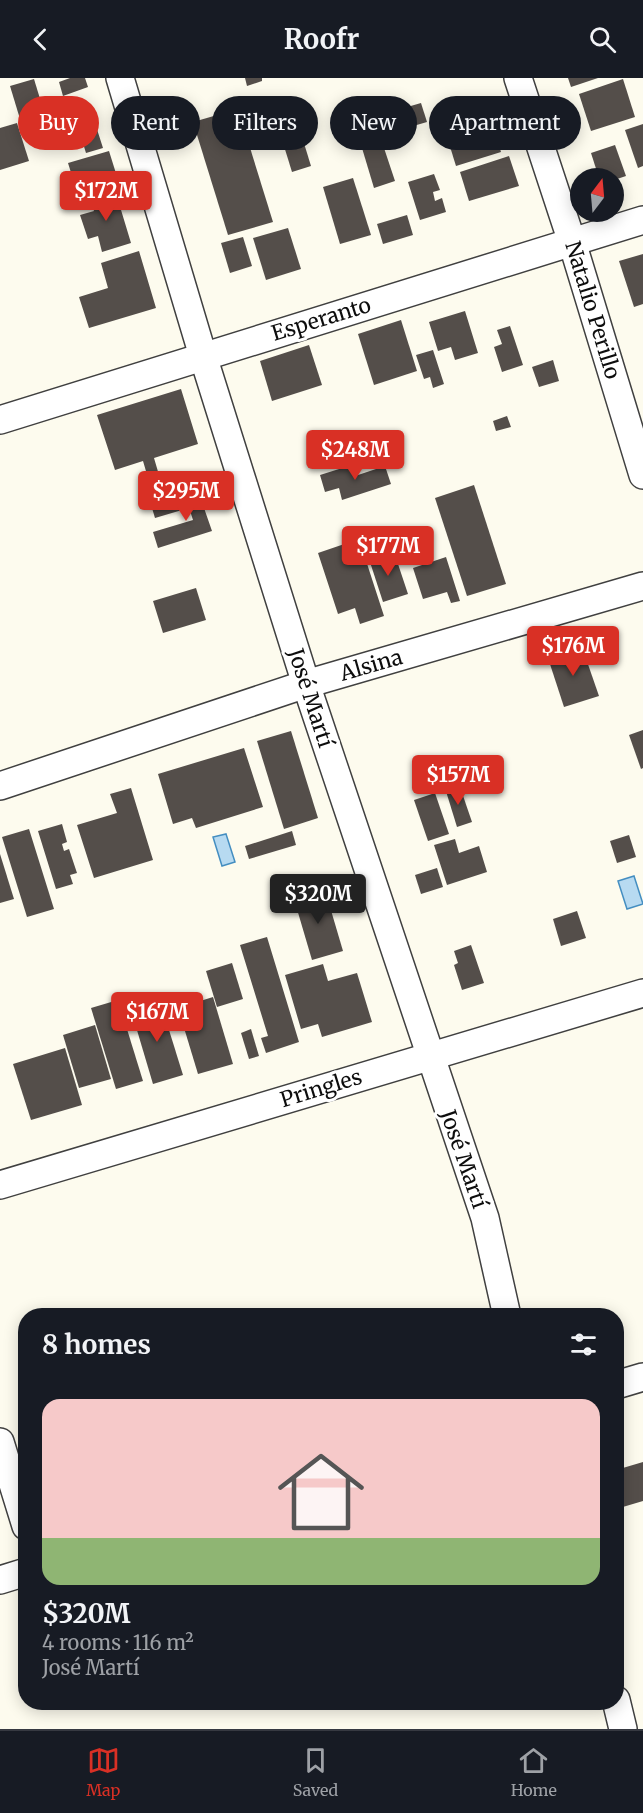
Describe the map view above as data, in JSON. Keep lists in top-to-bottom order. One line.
{"streets":{"street":["Natalio Perillo","Esperanto","Alsina","José Martí","Pringles"]},"crossings":[["Natalio Perillo","Esperanto"],["Esperanto","José Martí"],["Alsina","José Martí"],["José Martí","Pringles"]],"north":"top","page":{"header":"Roofr","chip":["Buy","Rent","Filters","New","Apartment"],"price":["$172M","$248M","$295M","$177M","$176M","$157M","$320M","$167M"],"heading":"8 homes","list":[{"name":"$320M","note":"4 rooms · 116 m² · José Martí"}],"tabs":["Map","Saved","Home"]}}
